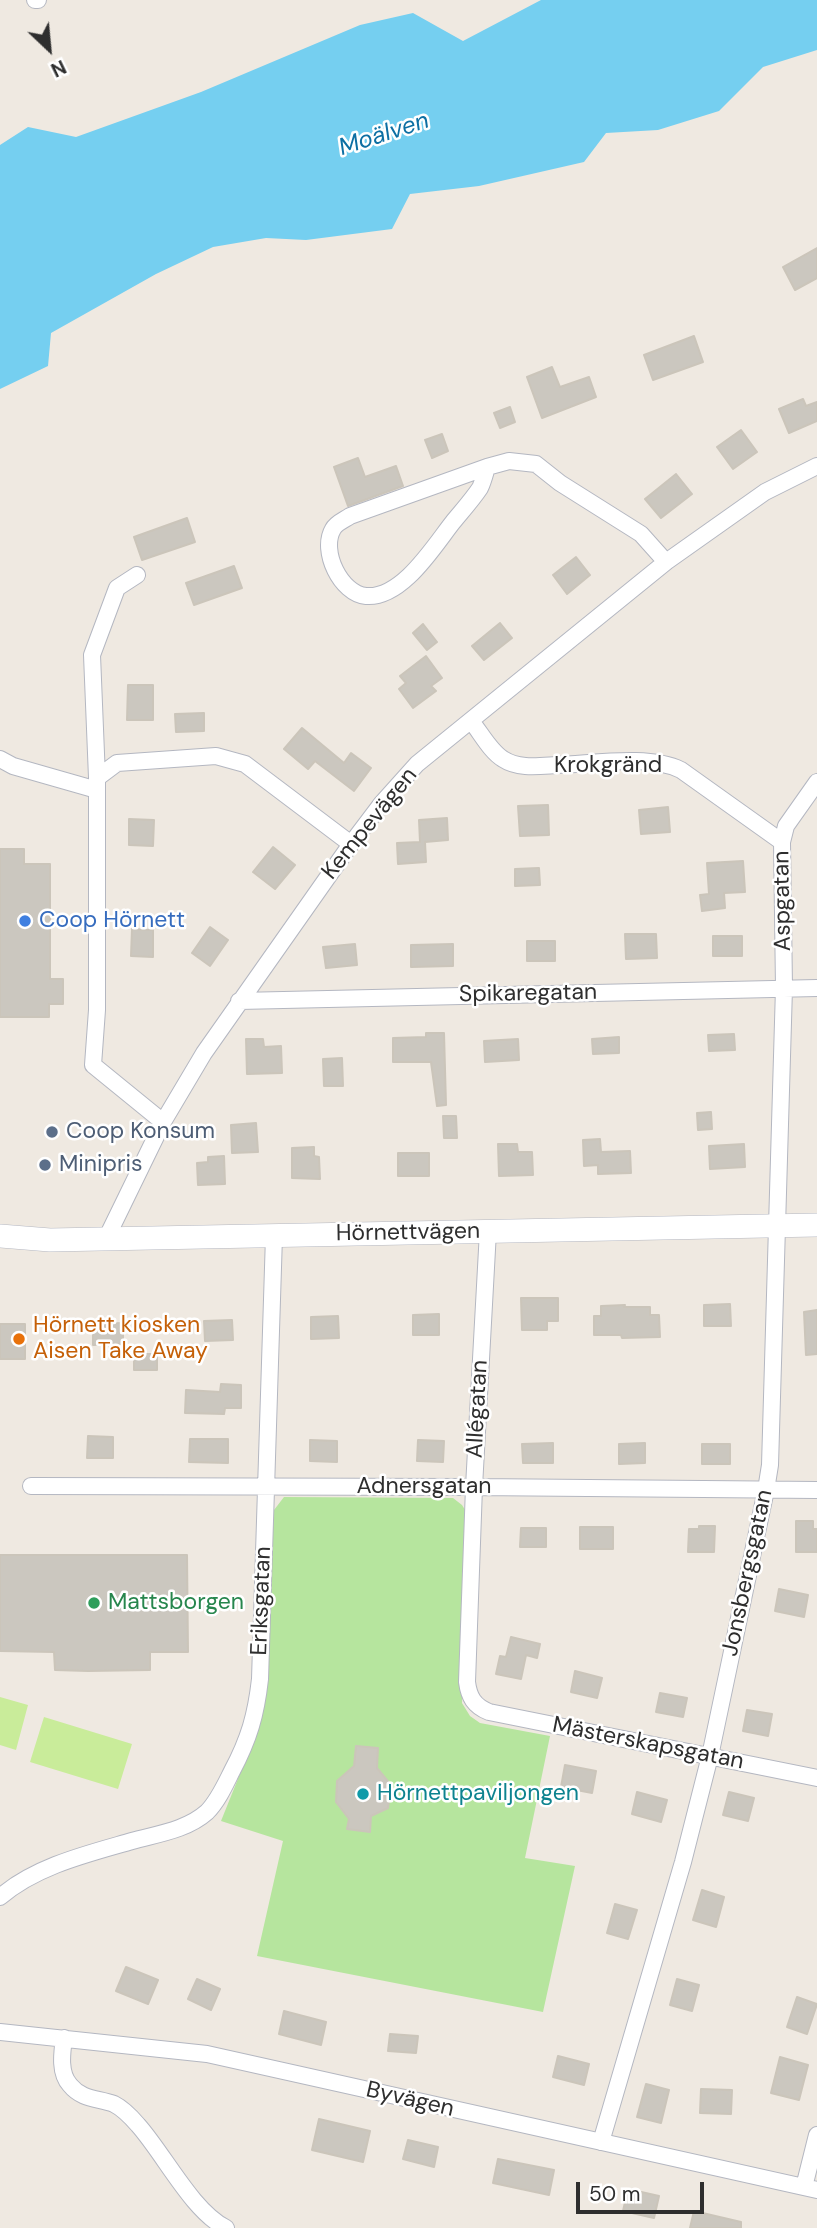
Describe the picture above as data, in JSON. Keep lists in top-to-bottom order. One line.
{"streets":{"street":["Krokgränd","Kempevägen","Aspgatan","Spikaregatan","Hörnettvägen","Allégatan","Adnersgatan","Jonsbergsgatan","Eriksgatan","Mästerskapsgatan","Byvägen"]},"crossings":[["Krokgränd","Kempevägen"],["Krokgränd","Aspgatan"],["Kempevägen","Spikaregatan"],["Kempevägen","Hörnettvägen"],["Aspgatan","Spikaregatan"],["Aspgatan","Jonsbergsgatan"],["Spikaregatan","Jonsbergsgatan"],["Hörnettvägen","Allégatan"],["Hörnettvägen","Jonsbergsgatan"],["Hörnettvägen","Eriksgatan"],["Allégatan","Adnersgatan"],["Allégatan","Mästerskapsgatan"],["Adnersgatan","Jonsbergsgatan"],["Adnersgatan","Eriksgatan"],["Jonsbergsgatan","Mästerskapsgatan"],["Jonsbergsgatan","Byvägen"]],"water":["Moälven"],"places":["Coop Hörnett","Coop Konsum","Minipris","Hörnett kiosken Aisen Take Away","Mattsborgen","Hörnettpaviljongen"],"scale_bar":"50 m","north":"bottom right"}
